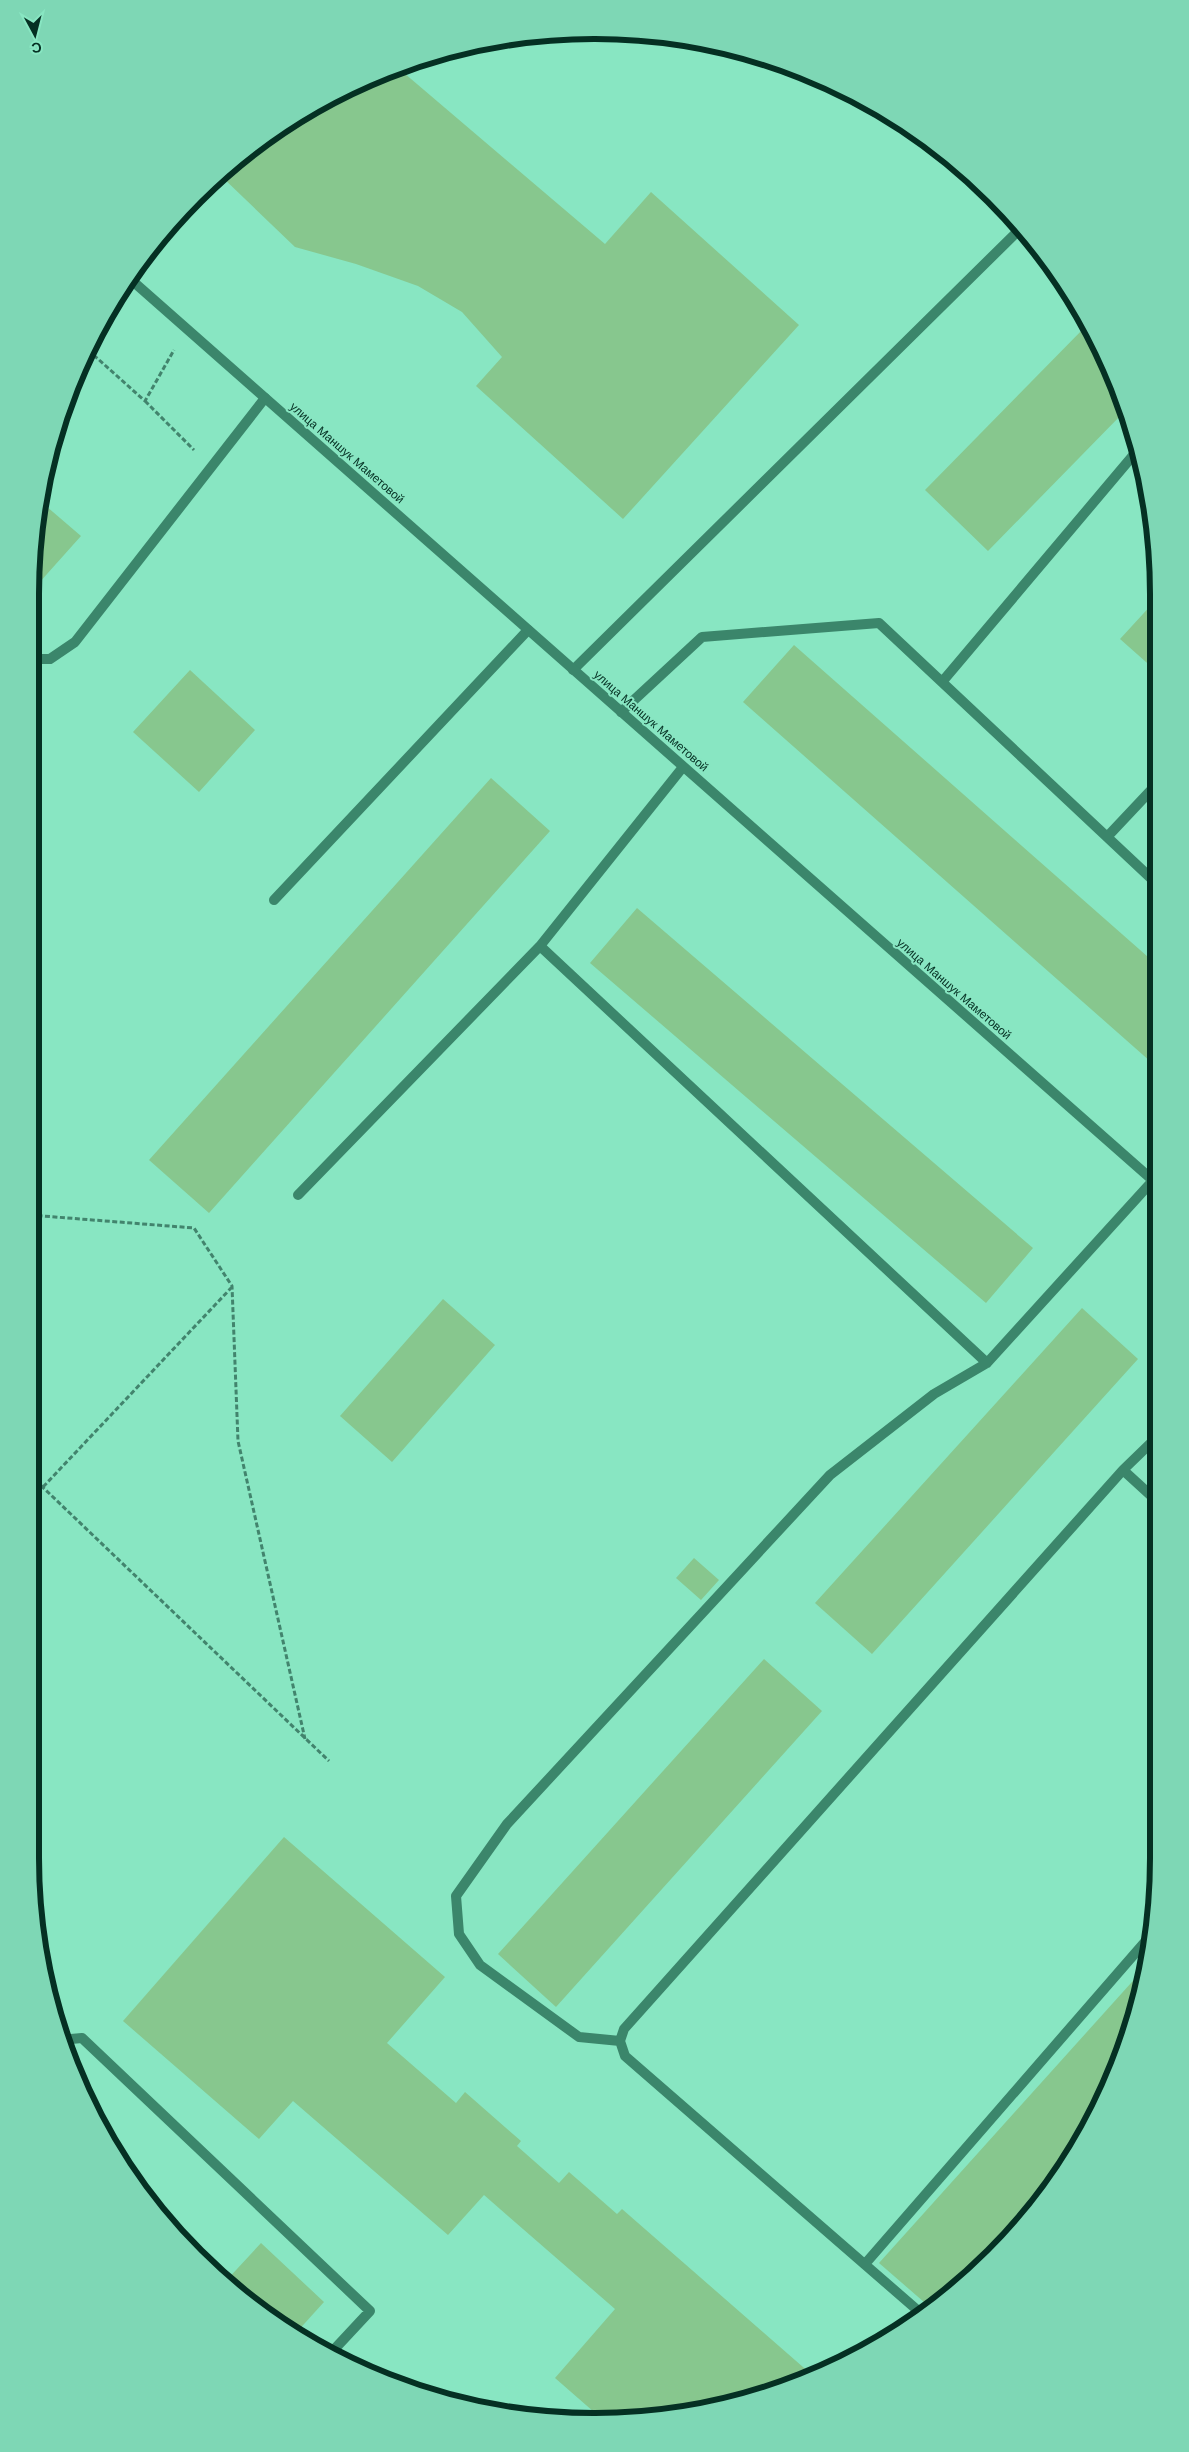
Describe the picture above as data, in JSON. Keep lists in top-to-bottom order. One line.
{"streets":{"street":["улица Маншук Маметовой"]},"north":"bottom"}
